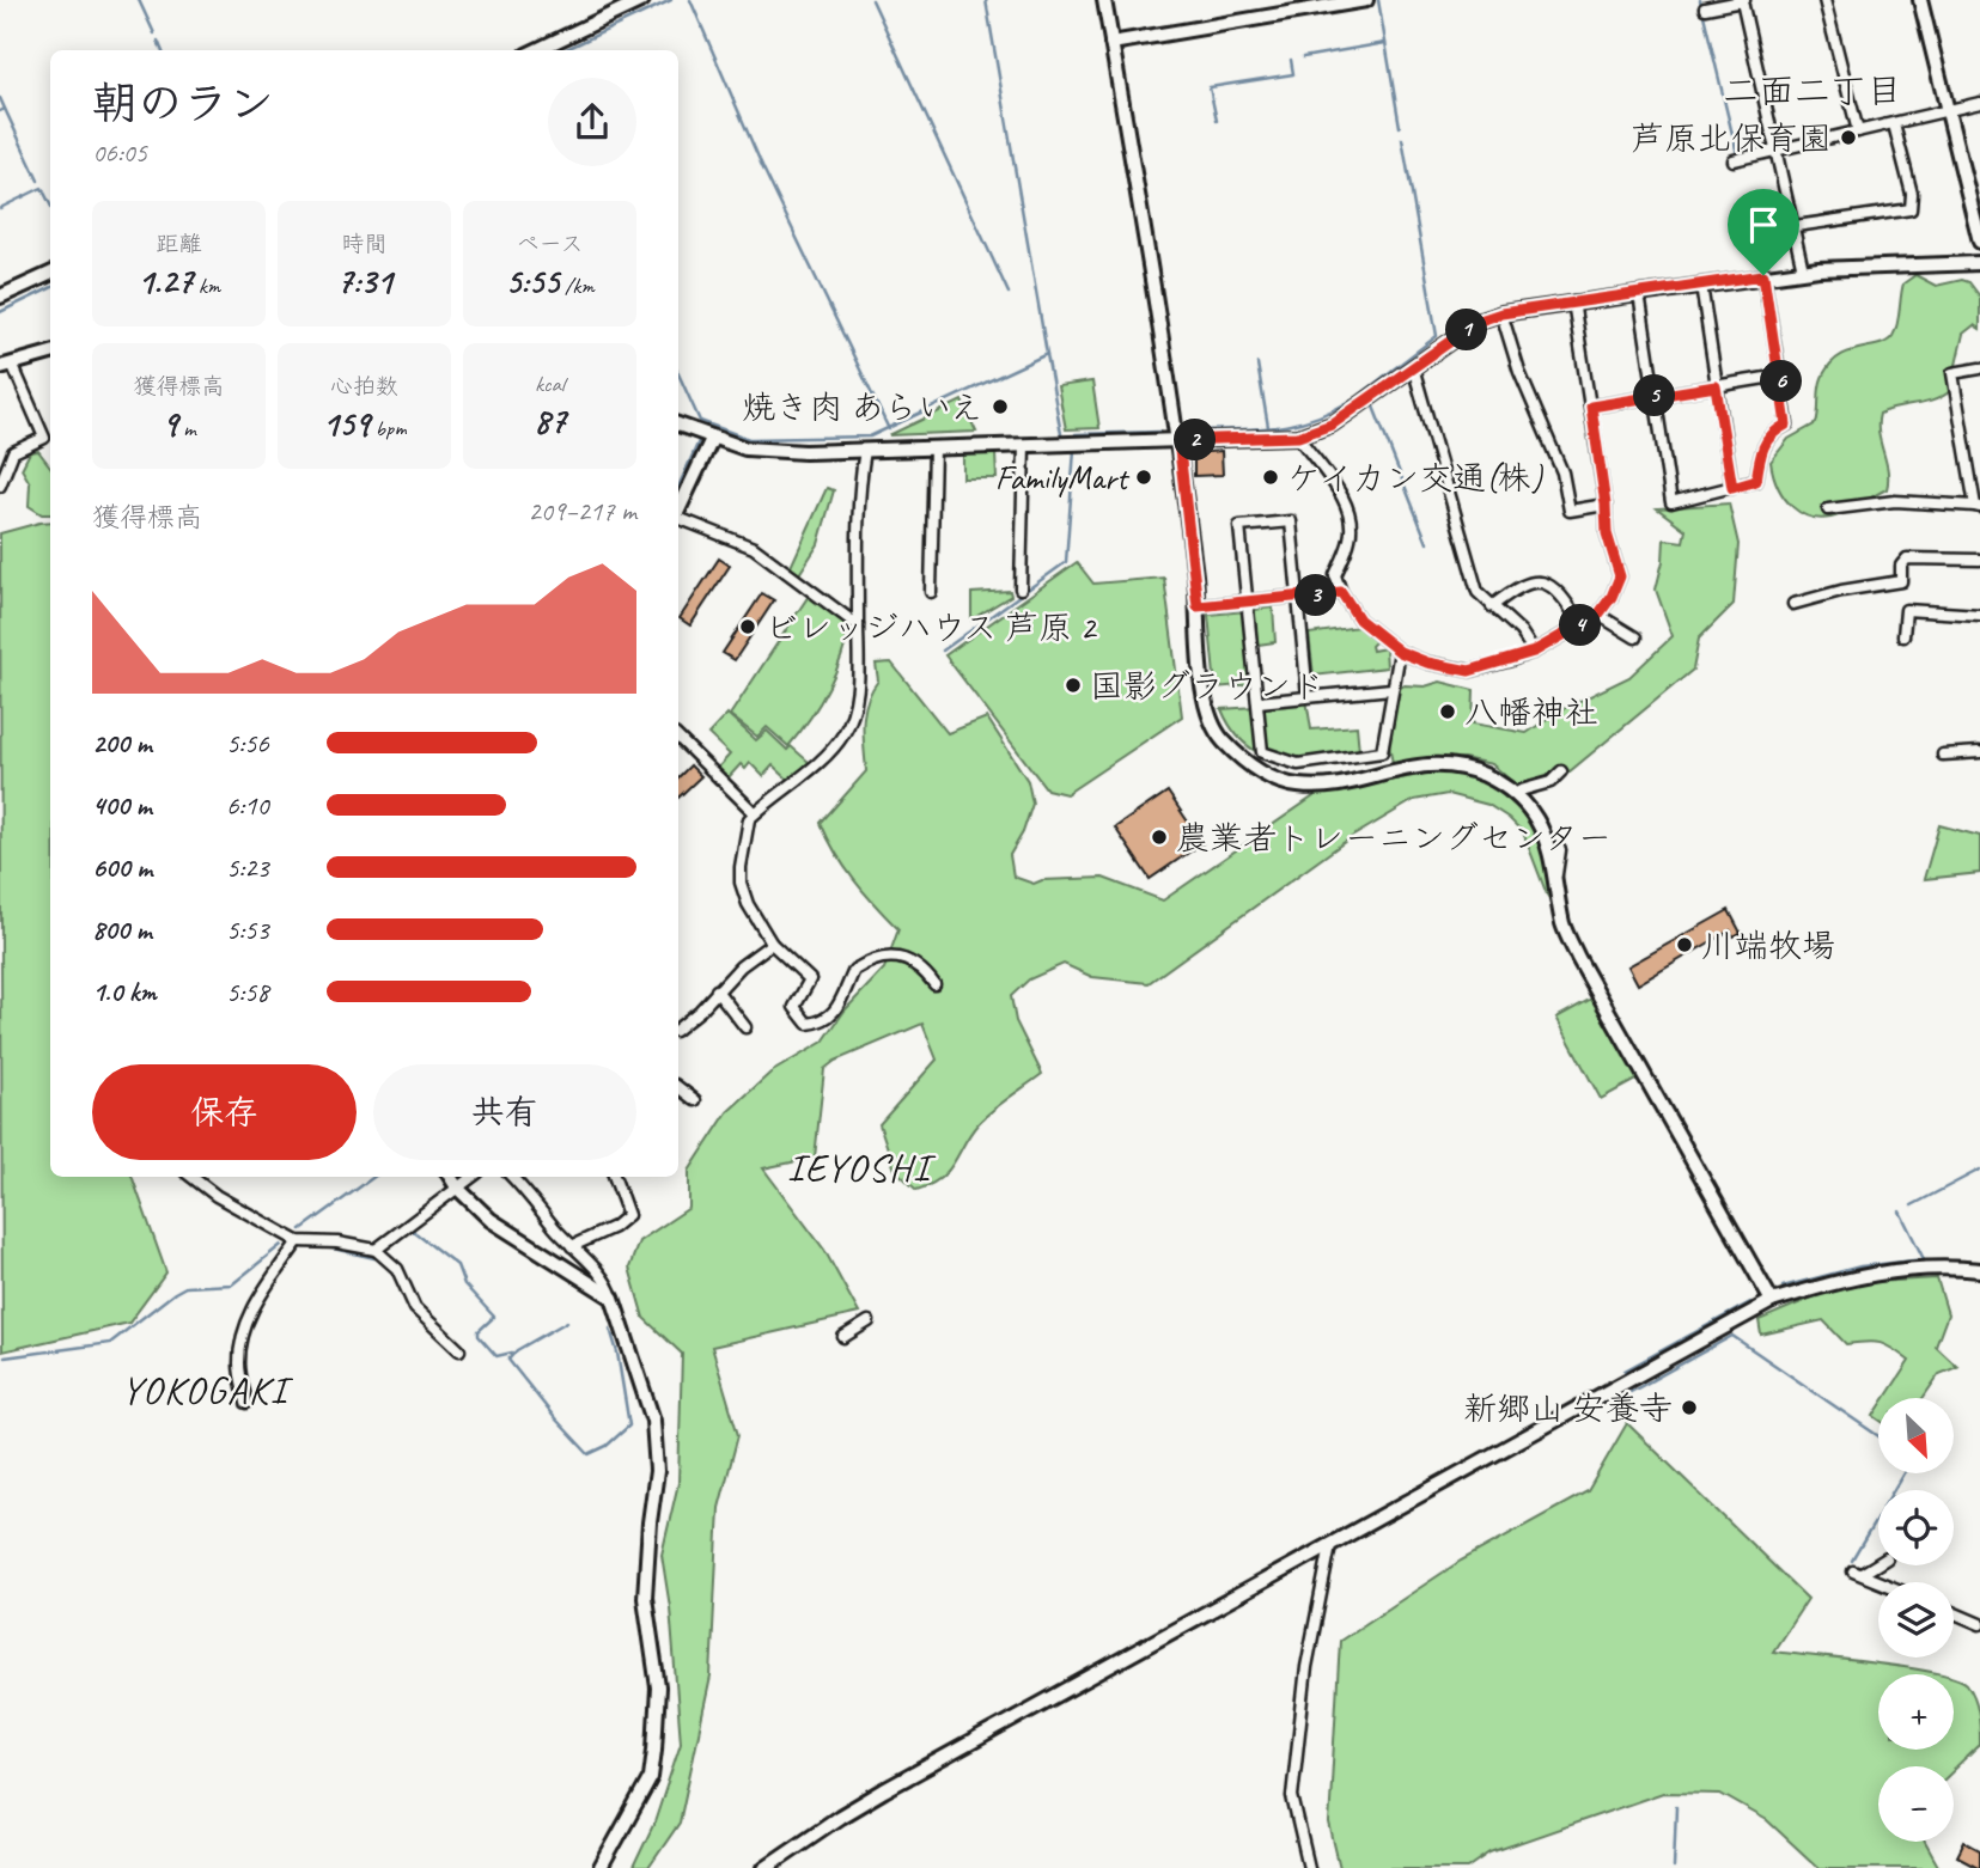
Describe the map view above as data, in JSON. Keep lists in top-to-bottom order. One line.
{"districts":["二面二丁目","IEYOSHI","YOKOGAKI"],"places":["芦原北保育園","焼き肉 あらいえ","FamilyMart","ケイカン交通(株)","ビレッジハウス 芦原 2","国影グラウンド","八幡神社","農業者トレーニングセンター","川端牧場","新郷山 安養寺"],"north":"bottom right","page":{"heading":["朝のラン","06:05"],"stats":[["距離","1.27 km"],["時間","7:31"],["ペース","5:55 /km"],["獲得標高","9 m"],["心拍数","159 bpm"],["kcal","87"]],"pins":["1","6","5","2","3","4"],"chart":["獲得標高","209–217 m"],"list":[{"name":"200 m","note":"5:56"},{"name":"400 m","note":"6:10"},{"name":"600 m","note":"5:23"},{"name":"800 m","note":"5:53"},{"name":"1.0 km","note":"5:58"}],"buttons":["保存","共有"],"map_buttons":["+","−"]}}
